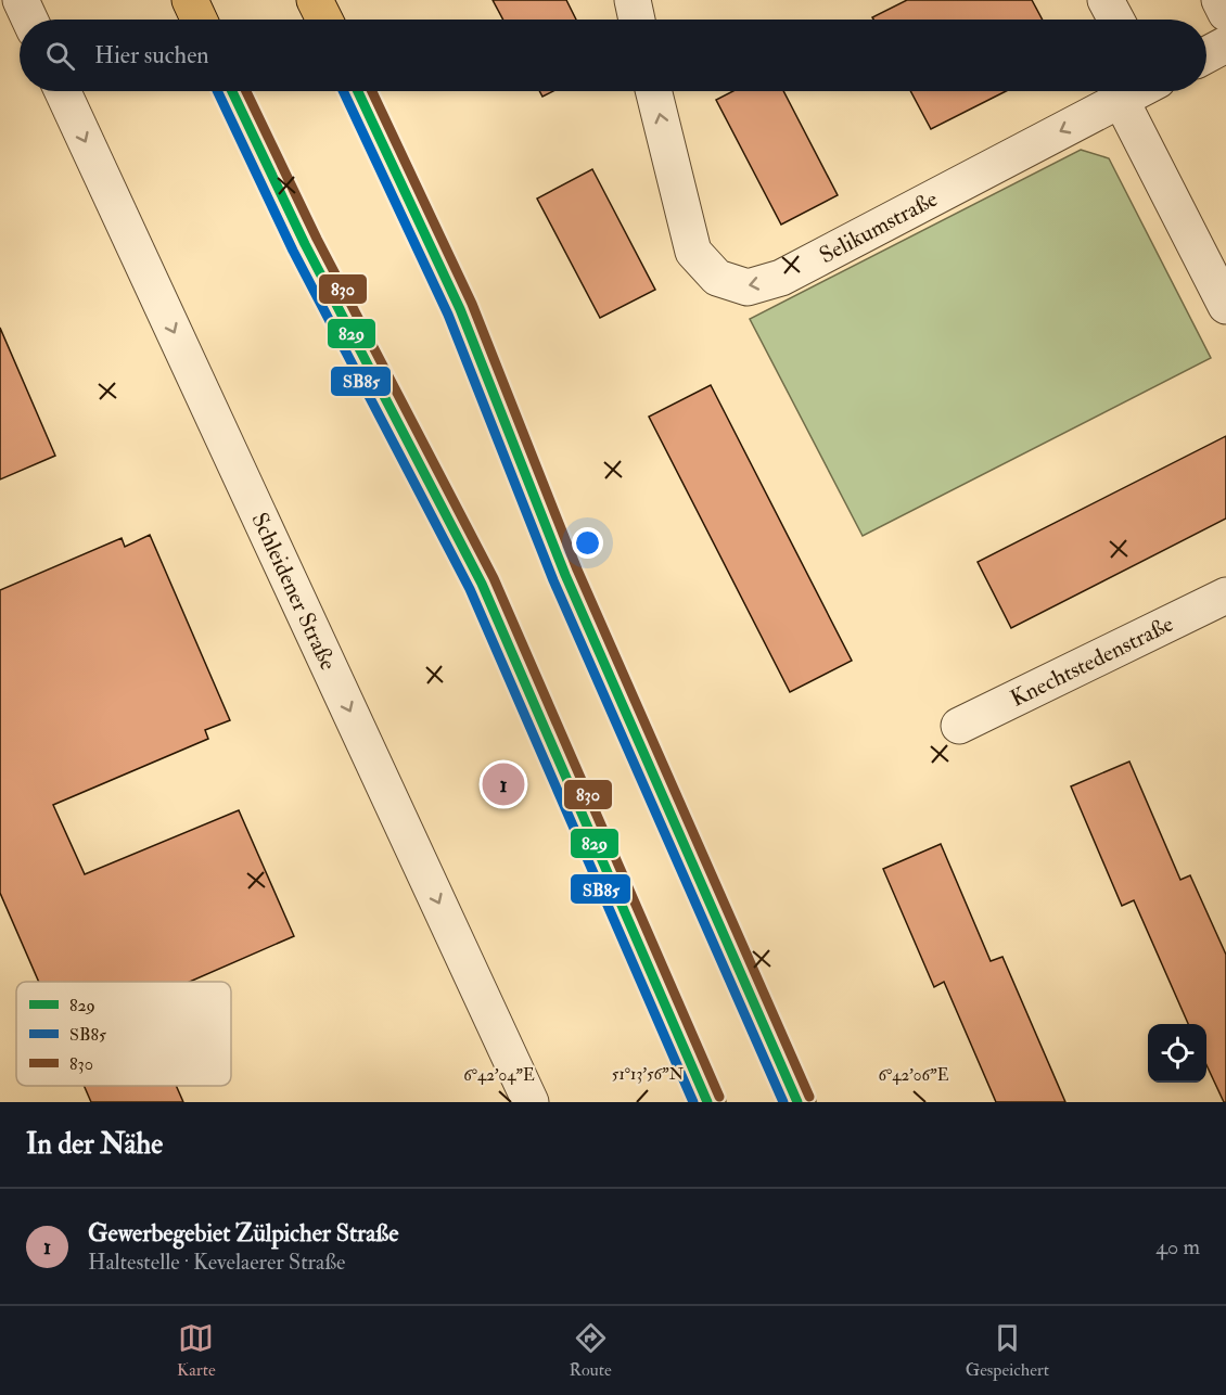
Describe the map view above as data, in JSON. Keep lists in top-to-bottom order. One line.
{"streets":{"street":["Selikumstraße","Schleidener Straße","Knechtstedenstraße"]},"one_way":["Schleidener Straße"],"lines":["transit line 829","transit line SB85","transit line 830"],"legend":["829","SB85","830"],"page":{"search":"Hier suchen","pins":"1","heading":"In der Nähe","list":[{"mark":"1","name":"Gewerbegebiet Zülpicher Straße","note":"Haltestelle · Kevelaerer Straße","value":"40 m"}],"nav":["Karte","Route","Gespeichert"]},"coordinates":["51°13'56\"N","6°42'04\"E","6°42'06\"E"]}
